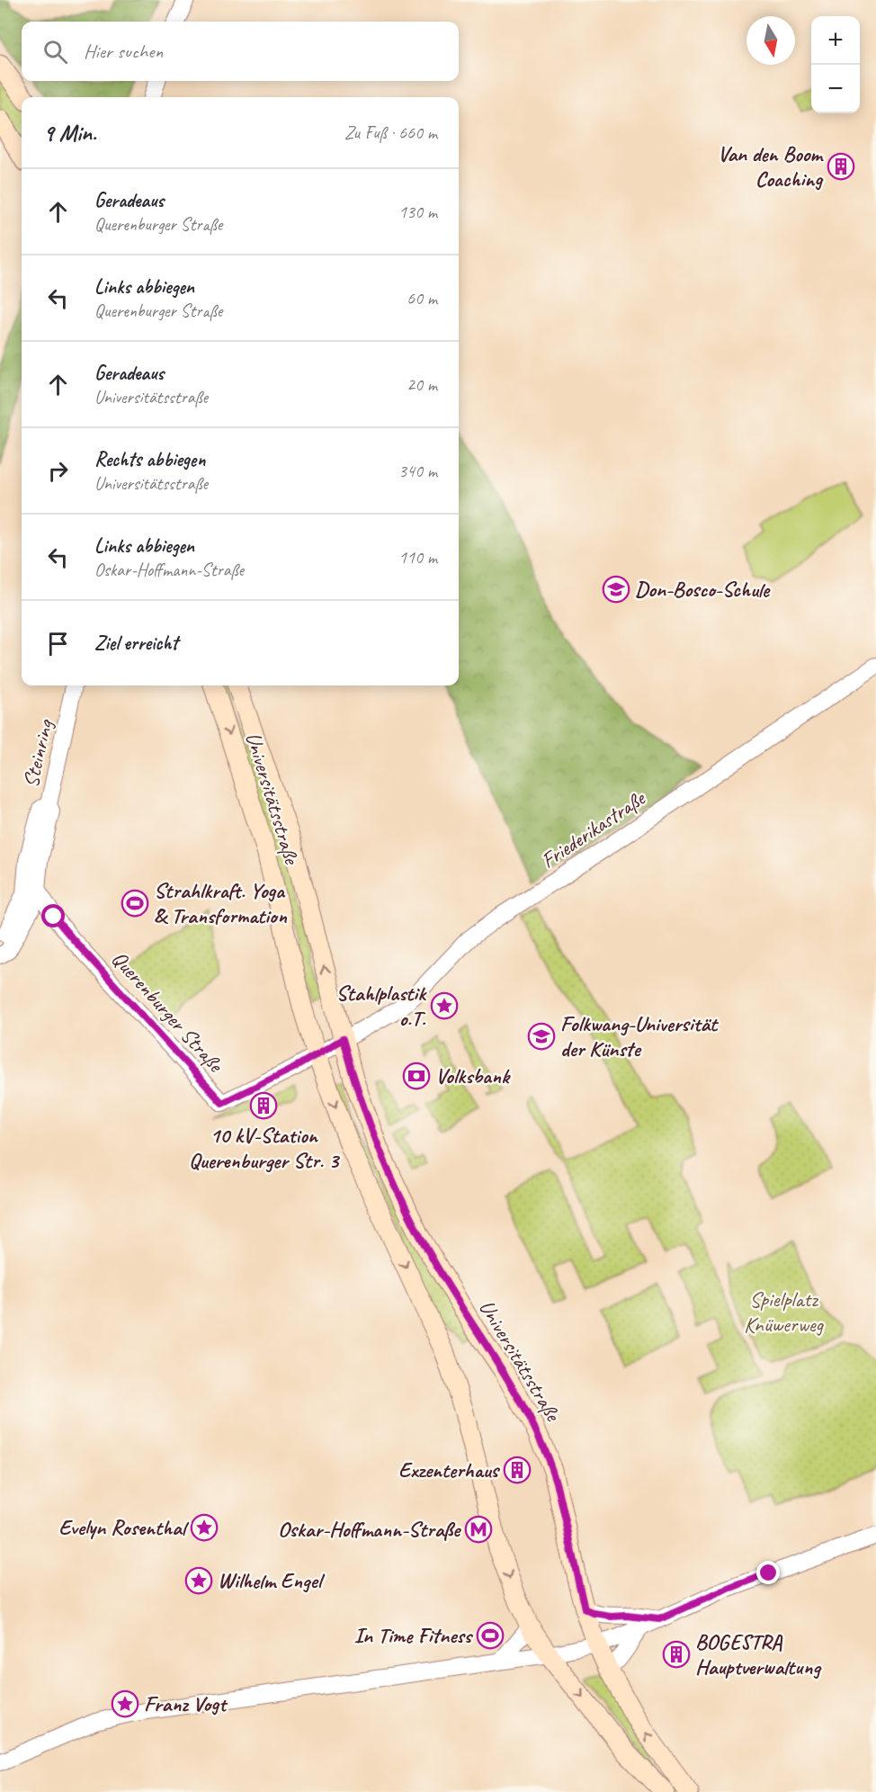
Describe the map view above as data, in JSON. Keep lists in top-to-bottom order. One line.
{"streets":{"main road":["Universitätsstraße"],"street":["Steinring","Friederikastraße","Querenburger Straße"]},"crossings":[["Steinring","Querenburger Straße"],["Universitätsstraße","Friederikastraße"],["Universitätsstraße","Querenburger Straße"]],"parks":["Spielplatz Knüwerweg"],"places":{"building":["Van den Boom Coaching","10 kV-Station Querenburger Str. 3","Exzenterhaus","BOGESTRA Hauptverwaltung"],"school or university":["Don-Bosco-Schule","Folkwang-Universität der Künste"],"sports":["Strahlkraft. Yoga & Transformation","In Time Fitness"],"place":["Stahlplastik o.T.","Evelyn Rosenthal","Wilhelm Engel","Franz Vogt"],"bank":["Volksbank"],"metro station":["Oskar-Hoffmann-Straße"]},"north":"bottom","page":{"map_buttons":["+","−"],"search":"Hier suchen","heading":["9 Min.","Zu Fuß · 660 m"],"list":[["Geradeaus","Querenburger Straße","130 m"],["Links abbiegen","Querenburger Straße","60 m"],["Geradeaus","Universitätsstraße","20 m"],["Rechts abbiegen","Universitätsstraße","340 m"],["Links abbiegen","Oskar-Hoffmann-Straße","110 m"],"Ziel erreicht"]}}
